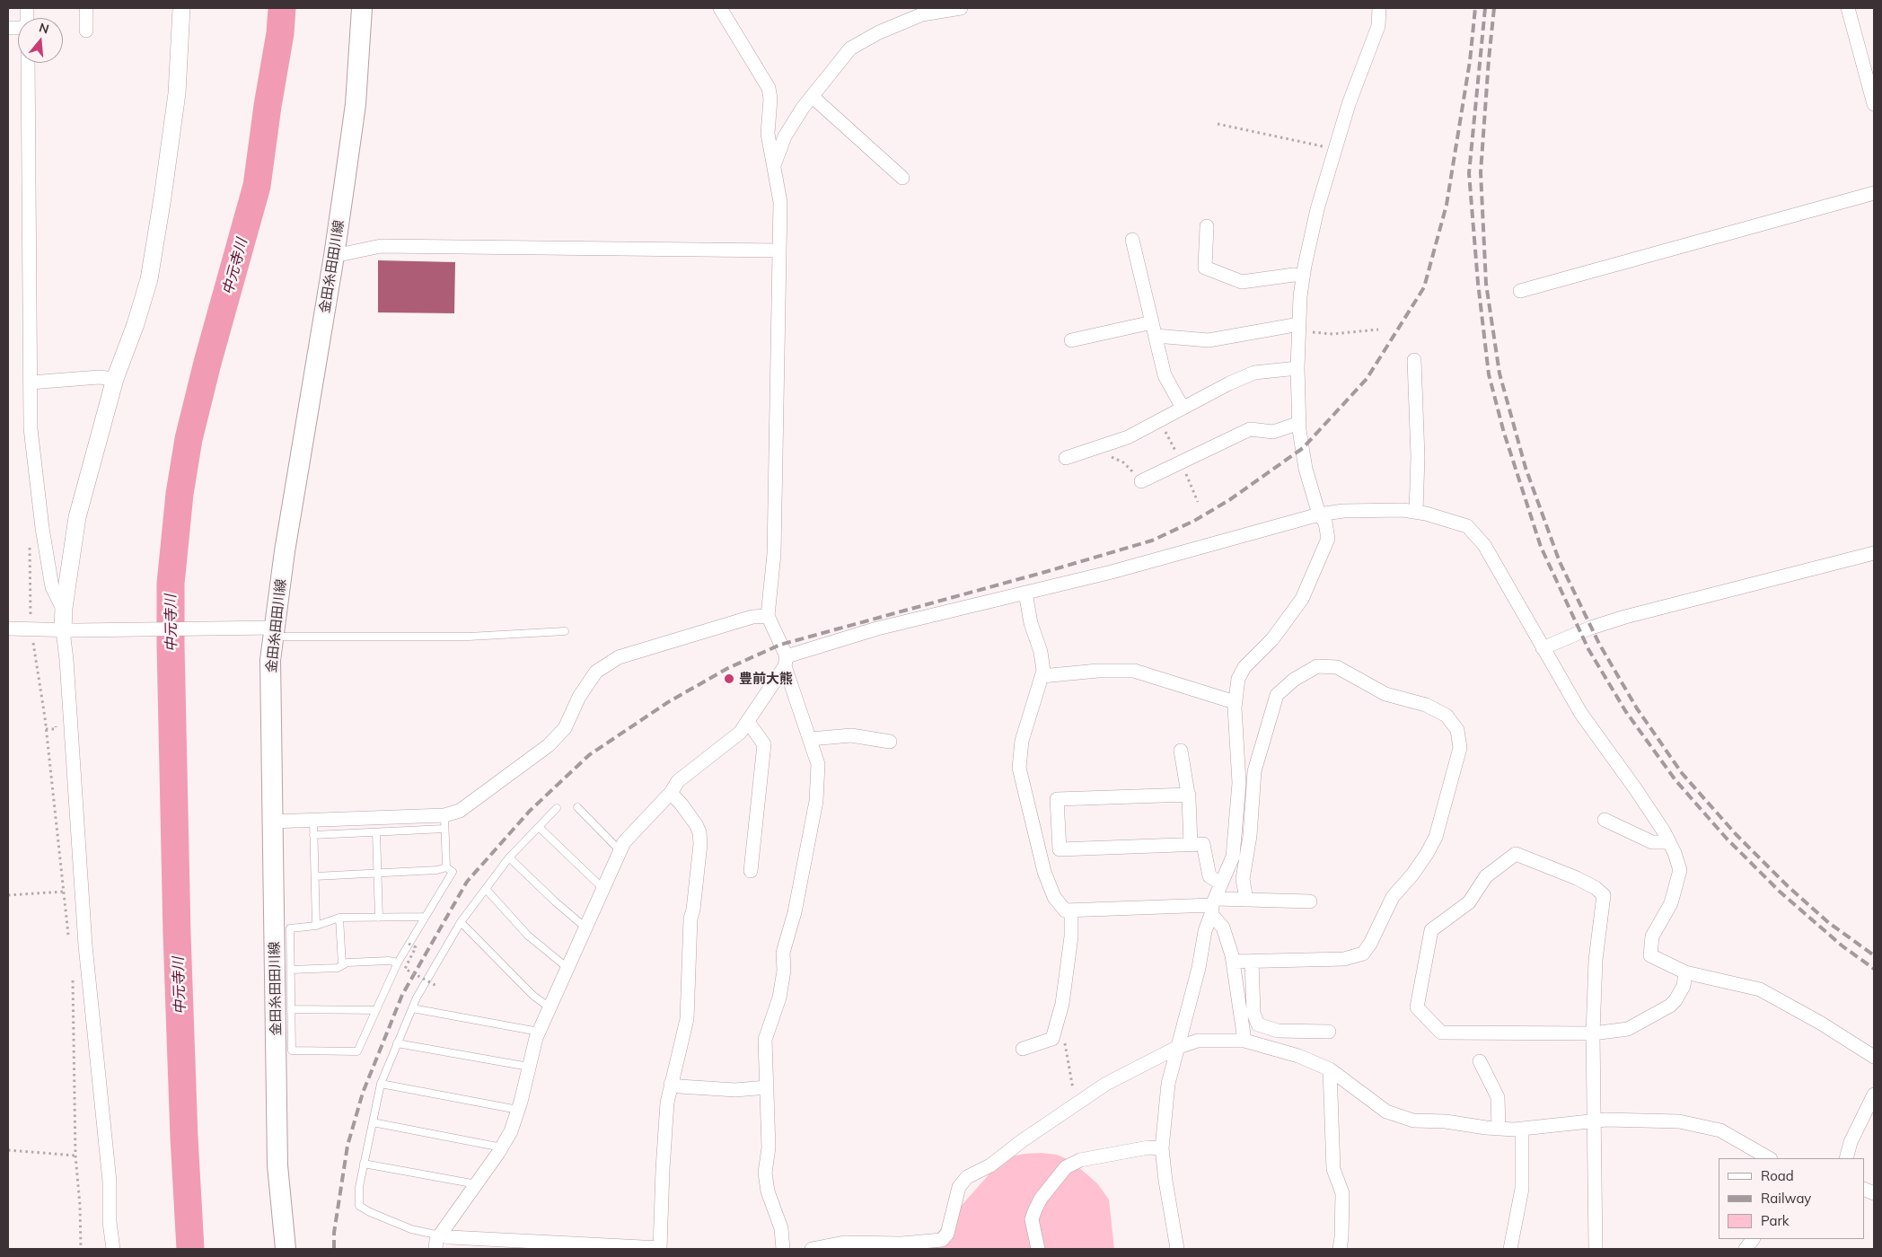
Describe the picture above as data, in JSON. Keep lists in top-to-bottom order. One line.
{"streets":{"main road":["金田糸田田川線"]},"water":["中元寺川"],"places":["豊前大熊"],"legend":["Road","Railway","Park"],"north":"top"}
